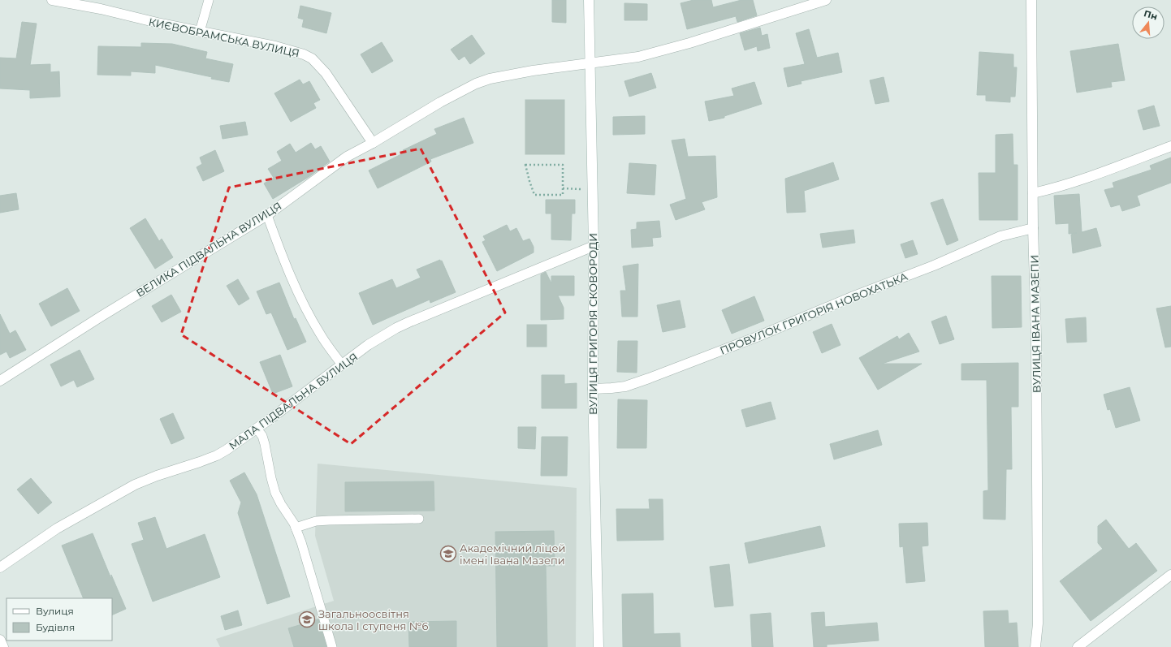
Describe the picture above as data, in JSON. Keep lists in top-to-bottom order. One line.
{"streets":{"street":["КИЄВОБРАМСЬКА ВУЛИЦЯ","ВЕЛИКА ПІДВАЛЬНА ВУЛИЦЯ","ПРОВУЛОК ГРИГОРІЯ НОВОХАТЬКА","ВУЛИЦЯ ГРИГОРІЯ СКОВОРОДИ","ВУЛИЦЯ ІВАНА МАЗЕПИ","МАЛА ПІДВАЛЬНА ВУЛИЦЯ"]},"crossings":[["КИЄВОБРАМСЬКА ВУЛИЦЯ","ВЕЛИКА ПІДВАЛЬНА ВУЛИЦЯ"],["ВЕЛИКА ПІДВАЛЬНА ВУЛИЦЯ","ВУЛИЦЯ ГРИГОРІЯ СКОВОРОДИ"],["ПРОВУЛОК ГРИГОРІЯ НОВОХАТЬКА","ВУЛИЦЯ ГРИГОРІЯ СКОВОРОДИ"],["ПРОВУЛОК ГРИГОРІЯ НОВОХАТЬКА","ВУЛИЦЯ ІВАНА МАЗЕПИ"],["ВУЛИЦЯ ГРИГОРІЯ СКОВОРОДИ","МАЛА ПІДВАЛЬНА ВУЛИЦЯ"]],"places":{"school or university":["Академічний ліцей імені Івана Мазепи","Загальноосвітня школа І ступеня №6"]},"legend":["Вулиця","Будівля"],"north":"top"}
